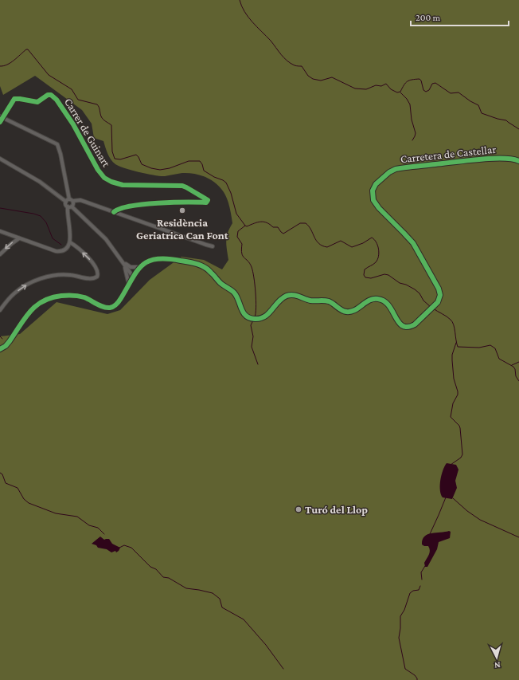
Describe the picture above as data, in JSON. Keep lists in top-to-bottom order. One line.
{"streets":{"street":["Carrer de Guinart","Carretera de Castellar"]},"places":["Residència Geriatrica Can Font","Turó del Llop"],"scale_bar":"200 m","north":"bottom"}
